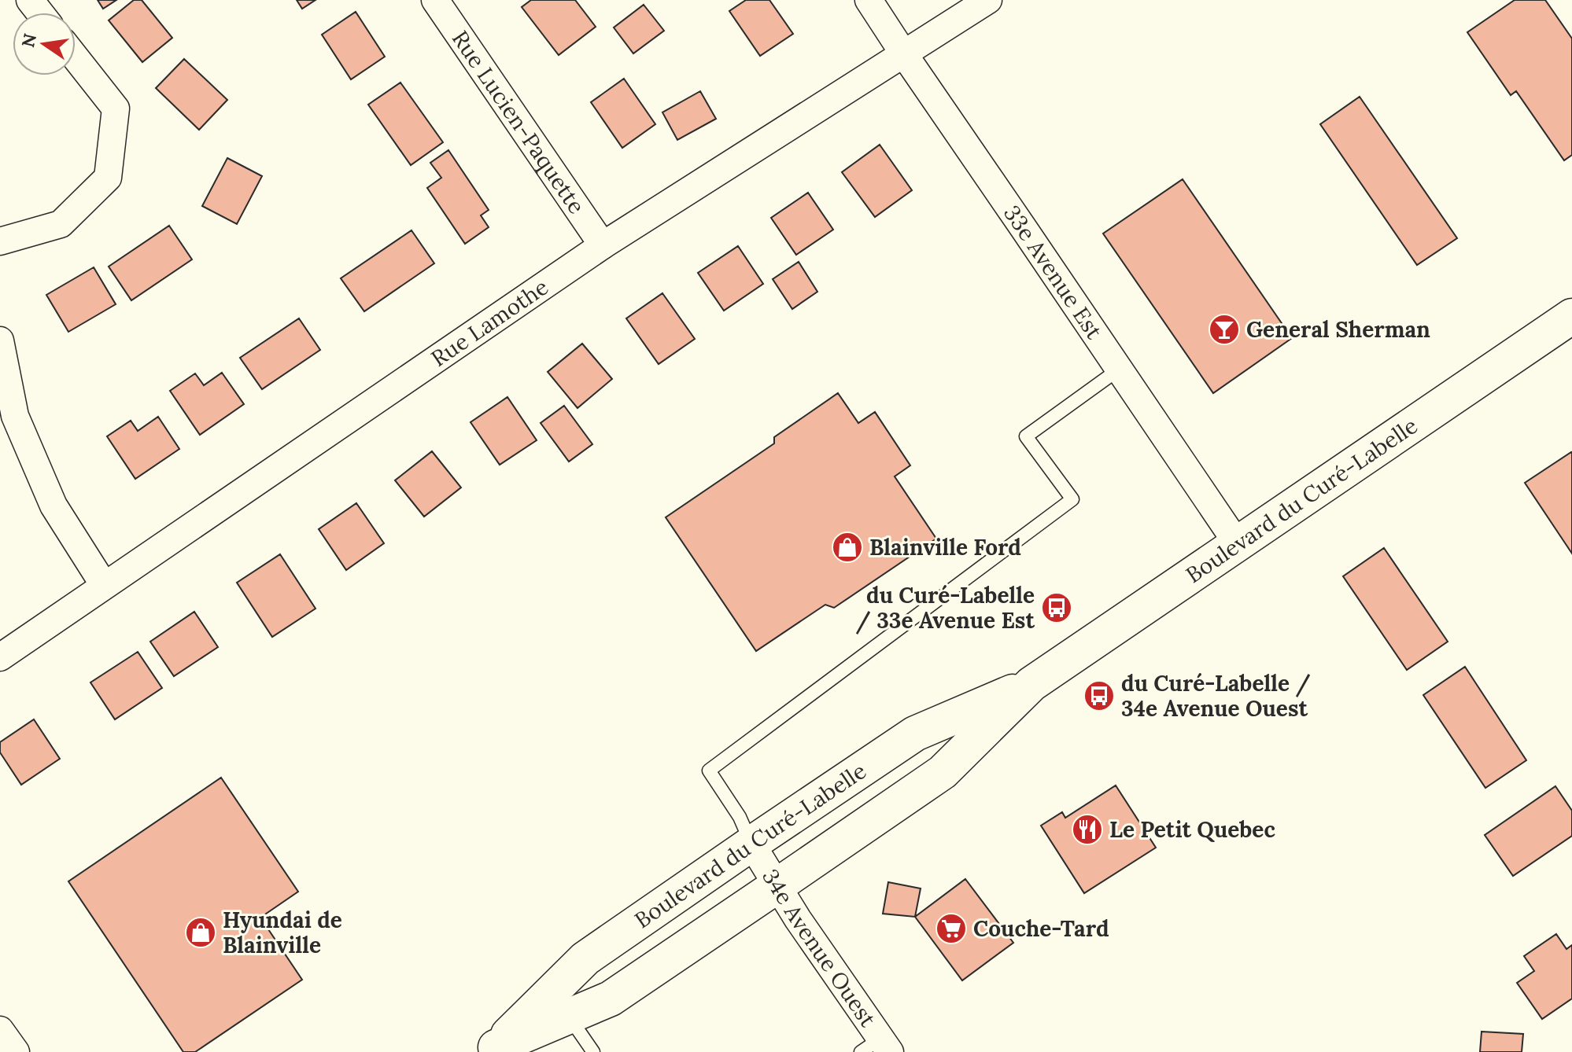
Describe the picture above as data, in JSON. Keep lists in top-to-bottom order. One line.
{"streets":{"main road":["Boulevard du Curé-Labelle"],"street":["Rue Lucien-Paquette","33e Avenue Est","Rue Lamothe","34e Avenue Ouest"]},"crossings":[["Rue Lucien-Paquette","Rue Lamothe"],["33e Avenue Est","Rue Lamothe"],["33e Avenue Est","Boulevard du Curé-Labelle"],["Boulevard du Curé-Labelle","34e Avenue Ouest"]],"places":{"bar":["General Sherman"],"shop":["Blainville Ford","Hyundai de Blainville"],"bus stop":["du Curé-Labelle / 33e Avenue Est","du Curé-Labelle / 34e Avenue Ouest"],"restaurant":["Le Petit Quebec"],"supermarket":["Couche-Tard"]},"north":"left"}
